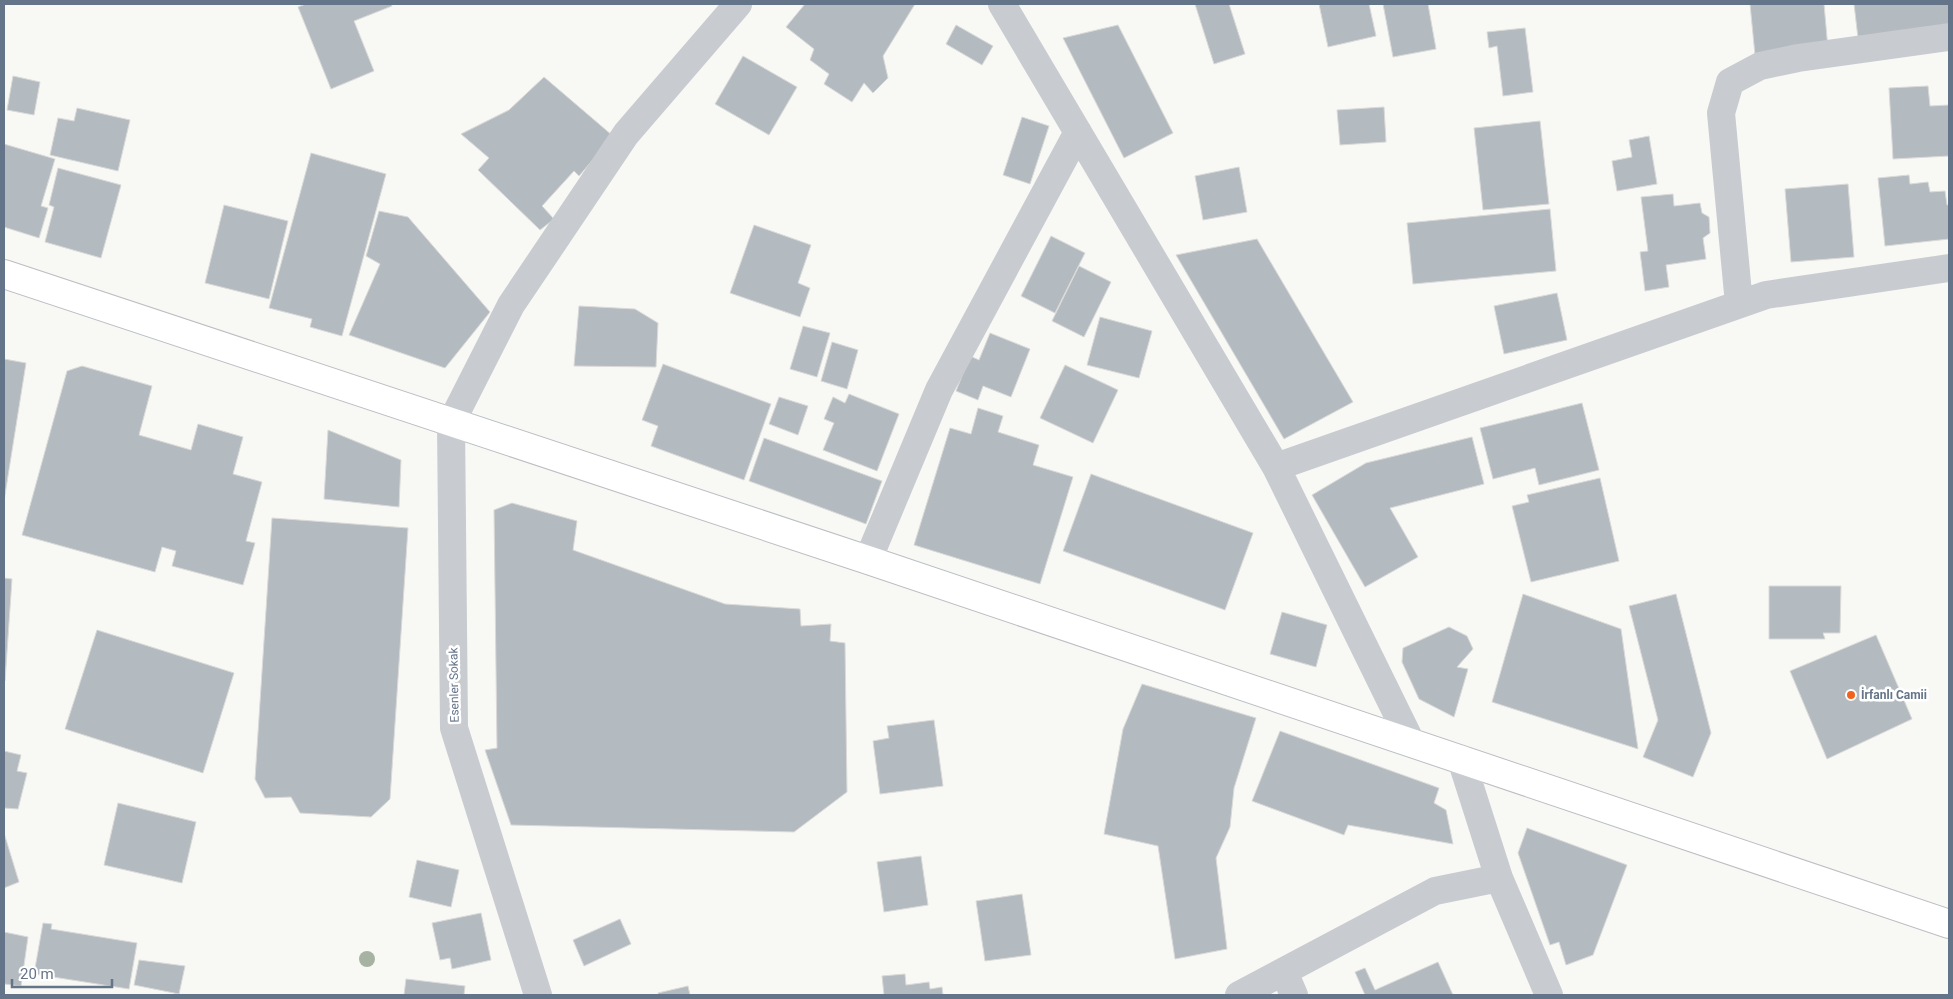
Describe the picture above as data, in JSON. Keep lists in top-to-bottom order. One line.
{"streets":{"street":["Esenler Sokak"]},"places":["İrfanlı Camii"],"scale_bar":"20 m"}
